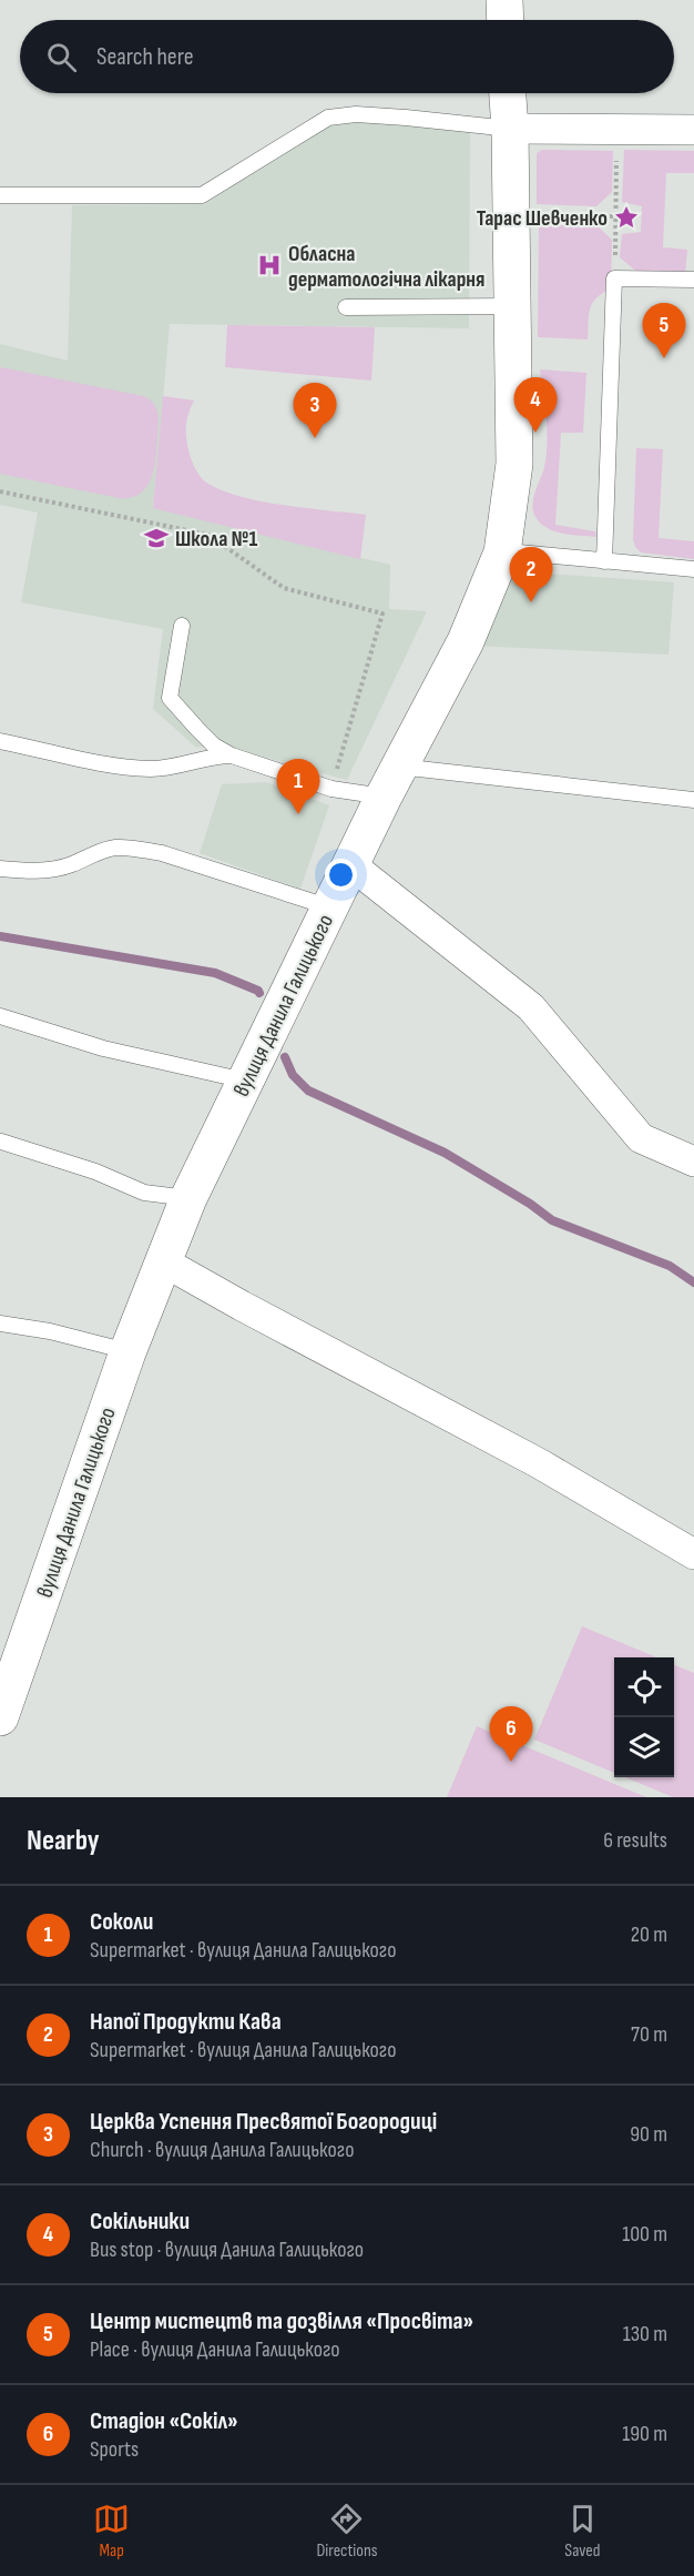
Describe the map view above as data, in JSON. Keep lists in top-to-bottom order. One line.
{"streets":{"street":["вулиця Данила Галицького"]},"places":{"place":["Тарас Шевченко"],"hospital":["Обласна дерматологічна лікарня"],"school or university":["Школа №1"]},"page":{"search":"Search here","pins":["5","4","3","2","1","6"],"heading":["Nearby","6 results"],"list":[{"mark":"1","name":"Соколи","note":"Supermarket · вулиця Данила Галицького","value":"20 m"},{"mark":"2","name":"Напої Продукти Кава","note":"Supermarket · вулиця Данила Галицького","value":"70 m"},{"mark":"3","name":"Церква Успення Пресвятої Богородиці","note":"Church · вулиця Данила Галицького","value":"90 m"},{"mark":"4","name":"Сокільники","note":"Bus stop · вулиця Данила Галицького","value":"100 m"},{"mark":"5","name":"Центр мистецтв та дозвілля «Просвіта»","note":"Place · вулиця Данила Галицького","value":"130 m"},{"mark":"6","name":"Стадіон «Сокіл»","note":"Sports","value":"190 m"}],"nav":["Map","Directions","Saved"]}}
